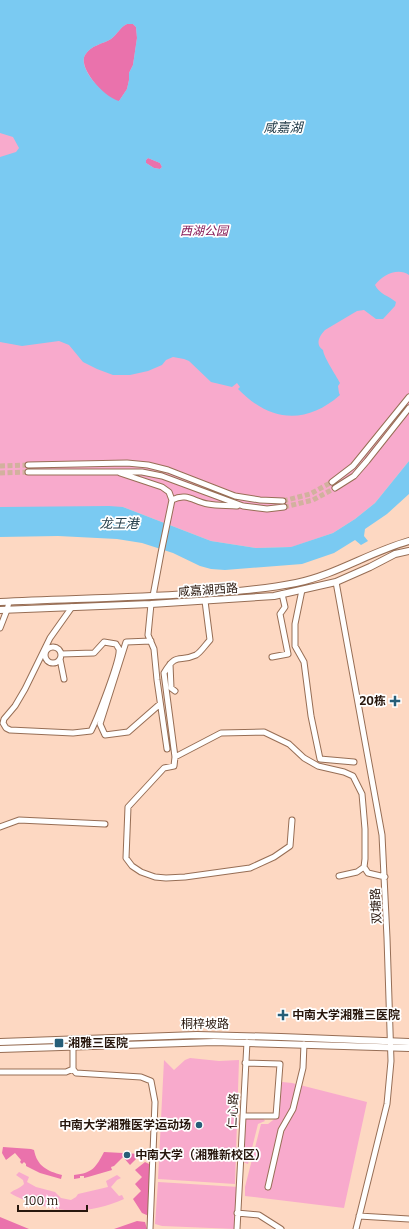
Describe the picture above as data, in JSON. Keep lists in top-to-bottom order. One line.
{"streets":{"main road":["咸嘉湖西路","桐梓坡路"],"street":["双塘路","仁心路"]},"crossings":[["咸嘉湖西路","双塘路"],["双塘路","桐梓坡路"],["桐梓坡路","仁心路"]],"water":["咸嘉湖","龙王港"],"parks":["西湖公园"],"places":{"health":["20栋","中南大学湘雅三医院"],"transit":["湘雅三医院"],"other":["中南大学湘雅医学运动场","中南大学（湘雅新校区）"]},"scale_bar":"100 m"}
